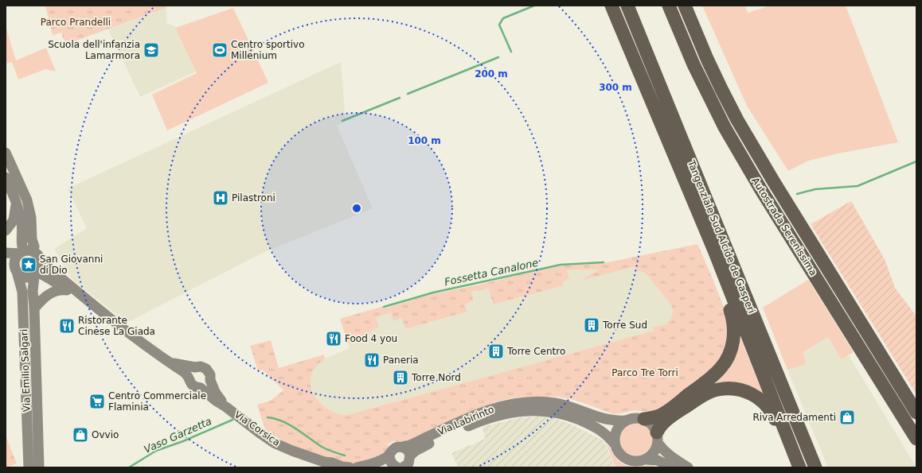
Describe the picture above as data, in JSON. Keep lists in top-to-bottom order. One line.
{"streets":{"highway":["Autostrada Serenissima","Tangenziale Sud Alcide de Gasperi"],"main road":["Via Emilio Salgari","Via Labirinto","Via Corsica"]},"crossings":[["Via Emilio Salgari","Via Corsica"]],"water":["Fossetta Canalone","Vaso Garzetta"],"parks":["Parco Prandelli","Parco Tre Torri"],"places":{"school or university":["Scuola dell'infanzia Lamarmora"],"sports":["Centro sportivo Millenium"],"hospital":["Pilastroni"],"place":["San Giovanni di Dio"],"building":["Torre Sud","Torre Centro","Torre Nord"],"restaurant":["Ristorante Cinese La Giada","Food 4 you","Paneria"],"supermarket":["Centro Commerciale Flaminia"],"shop":["Riva Arredamenti","Ovvio"]},"rings":["200 m","300 m","100 m"]}
